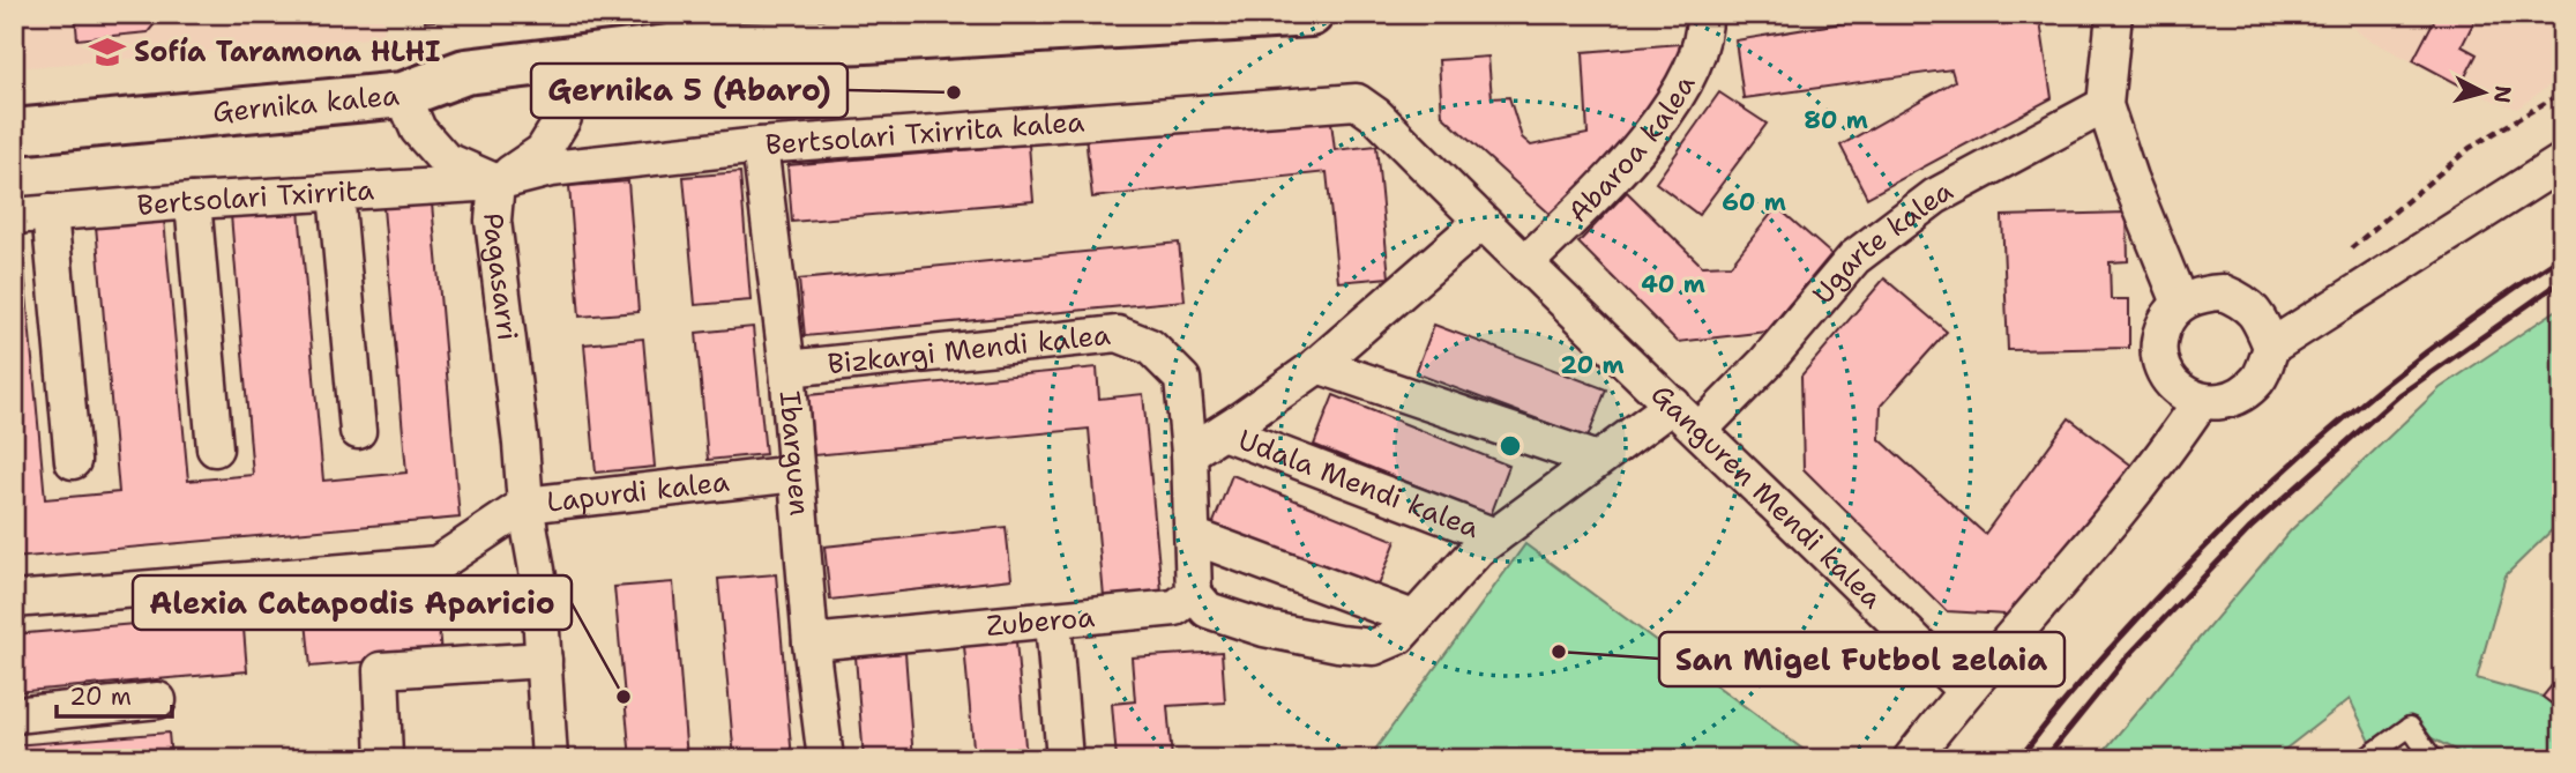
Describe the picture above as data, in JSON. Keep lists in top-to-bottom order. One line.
{"streets":{"main road":["Gernika kalea"],"street":["Bertsolari Txirrita kalea","Abaroa kalea","Bertsolari Txirrita","Ugarte kalea","Pagasarri","Bizkargi Mendi kalea","Ibarguen","Udala Mendi kalea","Lapurdi kalea","Ganguren Mendi kalea","Zuberoa"]},"crossings":[["Gernika kalea","Pagasarri"],["Bertsolari Txirrita kalea","Bertsolari Txirrita"],["Bertsolari Txirrita kalea","Pagasarri"],["Bertsolari Txirrita kalea","Ibarguen"],["Bertsolari Txirrita kalea","Ganguren Mendi kalea"],["Abaroa kalea","Ganguren Mendi kalea"],["Bertsolari Txirrita","Pagasarri"],["Ugarte kalea","Ganguren Mendi kalea"],["Pagasarri","Lapurdi kalea"],["Bizkargi Mendi kalea","Ibarguen"],["Bizkargi Mendi kalea","Udala Mendi kalea"],["Ibarguen","Lapurdi kalea"],["Ibarguen","Zuberoa"],["Udala Mendi kalea","Ganguren Mendi kalea"]],"places":{"school or university":["Sofía Taramona HLHI"],"other":["Gernika 5 (Abaro)","San Migel Futbol zelaia","Alexia Catapodis Aparicio"]},"scale_bar":"20 m","north":"right","rings":["80 m","60 m","40 m","20 m"]}
